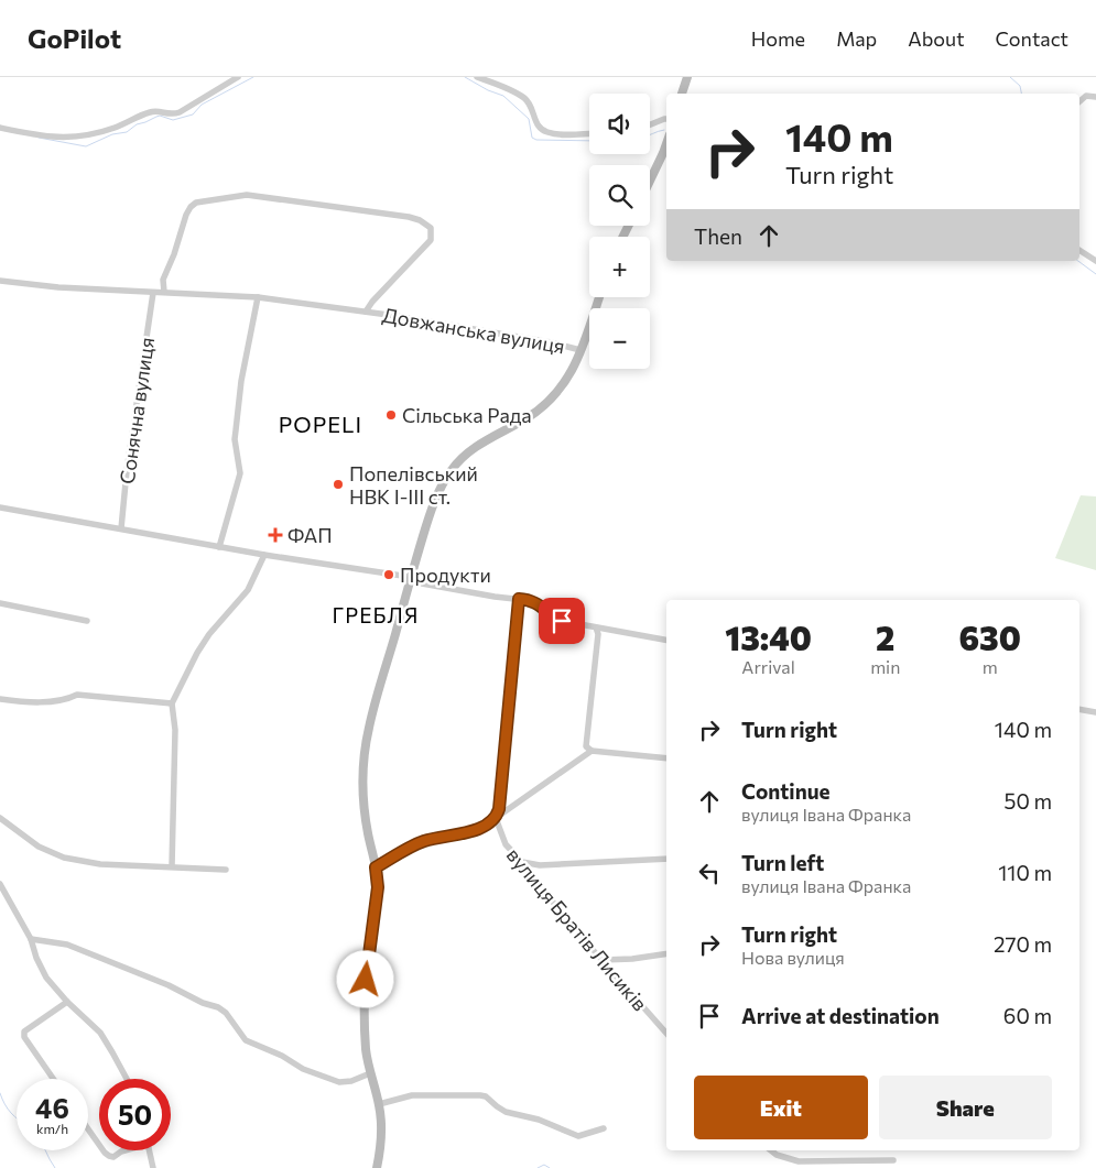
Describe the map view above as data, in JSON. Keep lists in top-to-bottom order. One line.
{"streets":{"street":["Довжанська вулиця","Сонячна вулиця","вулиця Братів Лисиків"]},"crossings":[["Довжанська вулиця","Сонячна вулиця"]],"districts":["POPELI","ГРЕБЛЯ"],"places":{"other":["Сільська Рада","Попелівський НВК І-ІІІ ст.","Продукти"],"health":["ФАП"]},"page":{"header":"GoPilot","nav":["Home","Map","About","Contact"],"map_buttons":["+","−"],"turn":["140 m","Turn right"],"then":"Then","eta":["13:40","Arrival","2","min","630","m"],"list":[{"name":"Turn right","value":"140 m"},{"name":"Continue","note":"вулиця Івана Франка","value":"50 m"},{"name":"Turn left","note":"вулиця Івана Франка","value":"110 m"},{"name":"Turn right","note":"Нова вулиця","value":"270 m"},{"name":"Arrive at destination","value":"60 m"}],"buttons":["Exit","Share"],"speed":"46 km/h","limit":"50"}}
